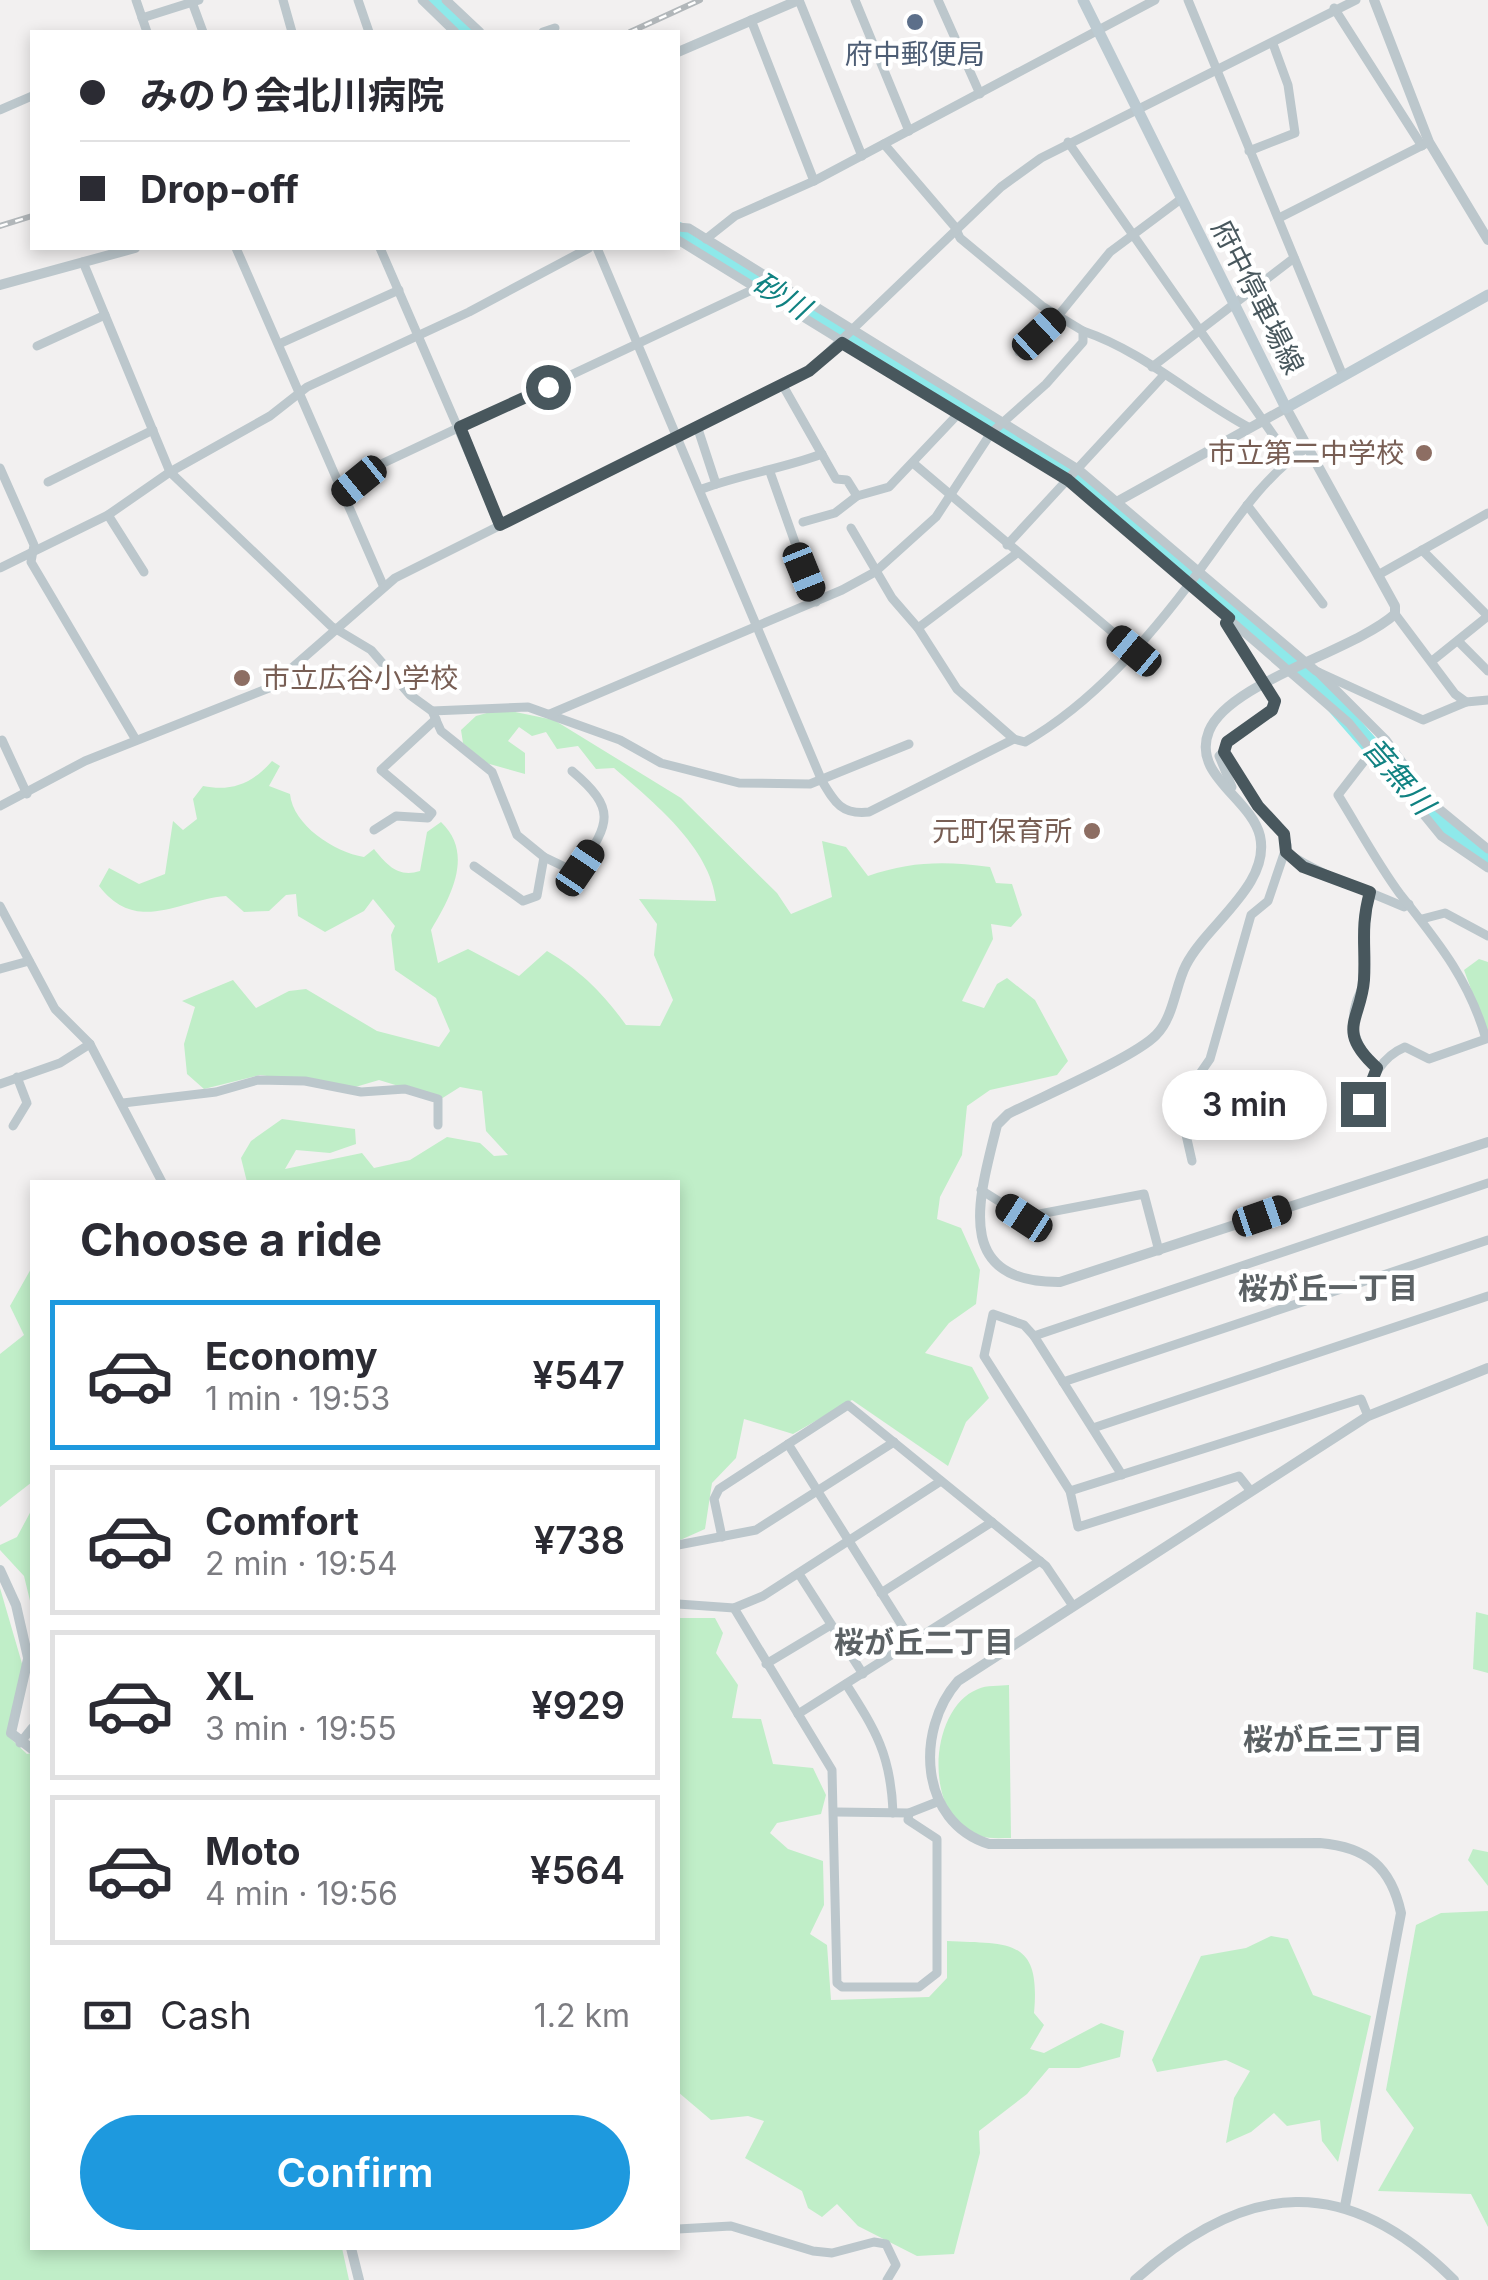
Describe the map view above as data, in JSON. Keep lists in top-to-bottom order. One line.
{"streets":{"main road":["府中停車場線"]},"districts":["桜が丘一丁目","桜が丘二丁目","桜が丘三丁目"],"water":["砂川","音無川"],"places":["府中郵便局","市立第二中学校","市立広谷小学校","元町保育所"],"page":{"banner":["みのり会北川病院","Drop-off"],"bubble":"3 min","heading":"Choose a ride","list":[{"name":"Economy","note":"1 min · 19:53","value":"¥547"},{"name":"Comfort","note":"2 min · 19:54","value":"¥738"},{"name":"XL","note":"3 min · 19:55","value":"¥929"},{"name":"Moto","note":"4 min · 19:56","value":"¥564"}],"pay":["Cash","1.2 km"],"buttons":"Confirm"}}
